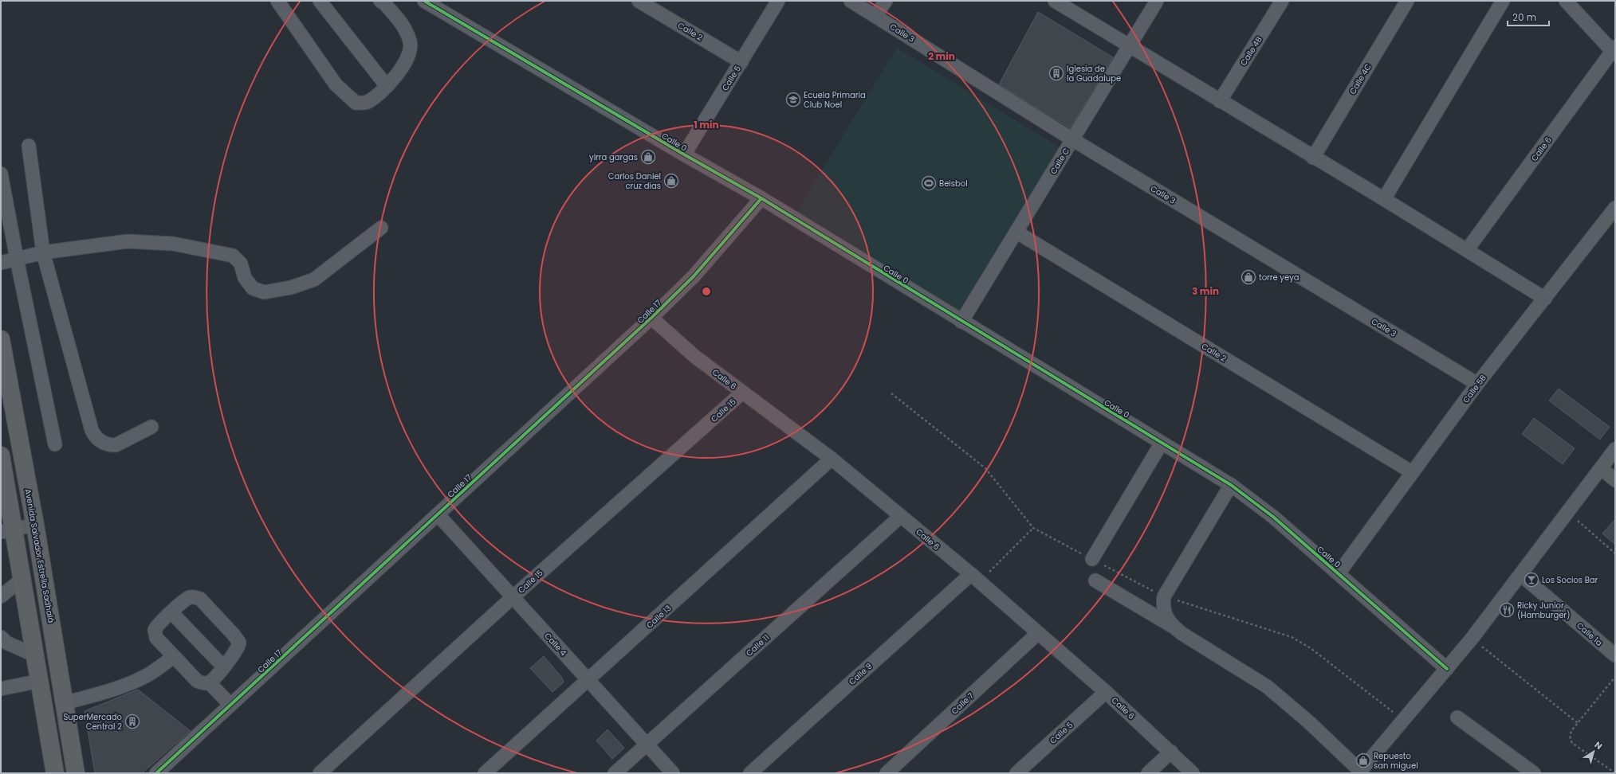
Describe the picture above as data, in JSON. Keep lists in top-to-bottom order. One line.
{"streets":{"highway":["Avenida Salvador Estrella Sadhalá"],"street":["Calle 2","Calle 3","Calle 4B","Calle 5","Calle 4C","Calle 0","Calle 6","Calle C","Calle 17","Calle 5B","Calle 15","Calle 13","Calle 1a","Calle 4","Calle 11","Calle 9","Calle 7"]},"crossings":[["Calle 2","Calle 5"],["Calle 2","Calle C"],["Calle 2","Calle 5B"],["Calle 3","Calle C"],["Calle 3","Calle 5B"],["Calle 5","Calle 0"],["Calle 5","Calle 6"],["Calle 0","Calle C"],["Calle 0","Calle 17"],["Calle 0","Calle 5B"],["Calle 6","Calle 17"],["Calle 6","Calle 15"],["Calle 6","Calle 13"],["Calle 6","Calle 11"],["Calle 6","Calle 9"],["Calle 6","Calle 7"],["Calle 17","Calle 4"],["Calle 15","Calle 4"],["Calle 13","Calle 4"],["Calle 4","Calle 11"]],"places":{"building":["Iglesia de la Guadalupe","SuperMercado Central 2"],"school or university":["Ecuela Primaria Club Noel"],"shop":["yirra gargas","Carlos Daniel cruz dias","torre yeya","Repuesto san miguel"],"sports":["Beisbol"],"bar":["Los Socios Bar"],"restaurant":["Ricky Junior (Hamburger)"]},"scale_bar":"20 m","north":"top right","rings":["2 min","1 min","3 min"]}
